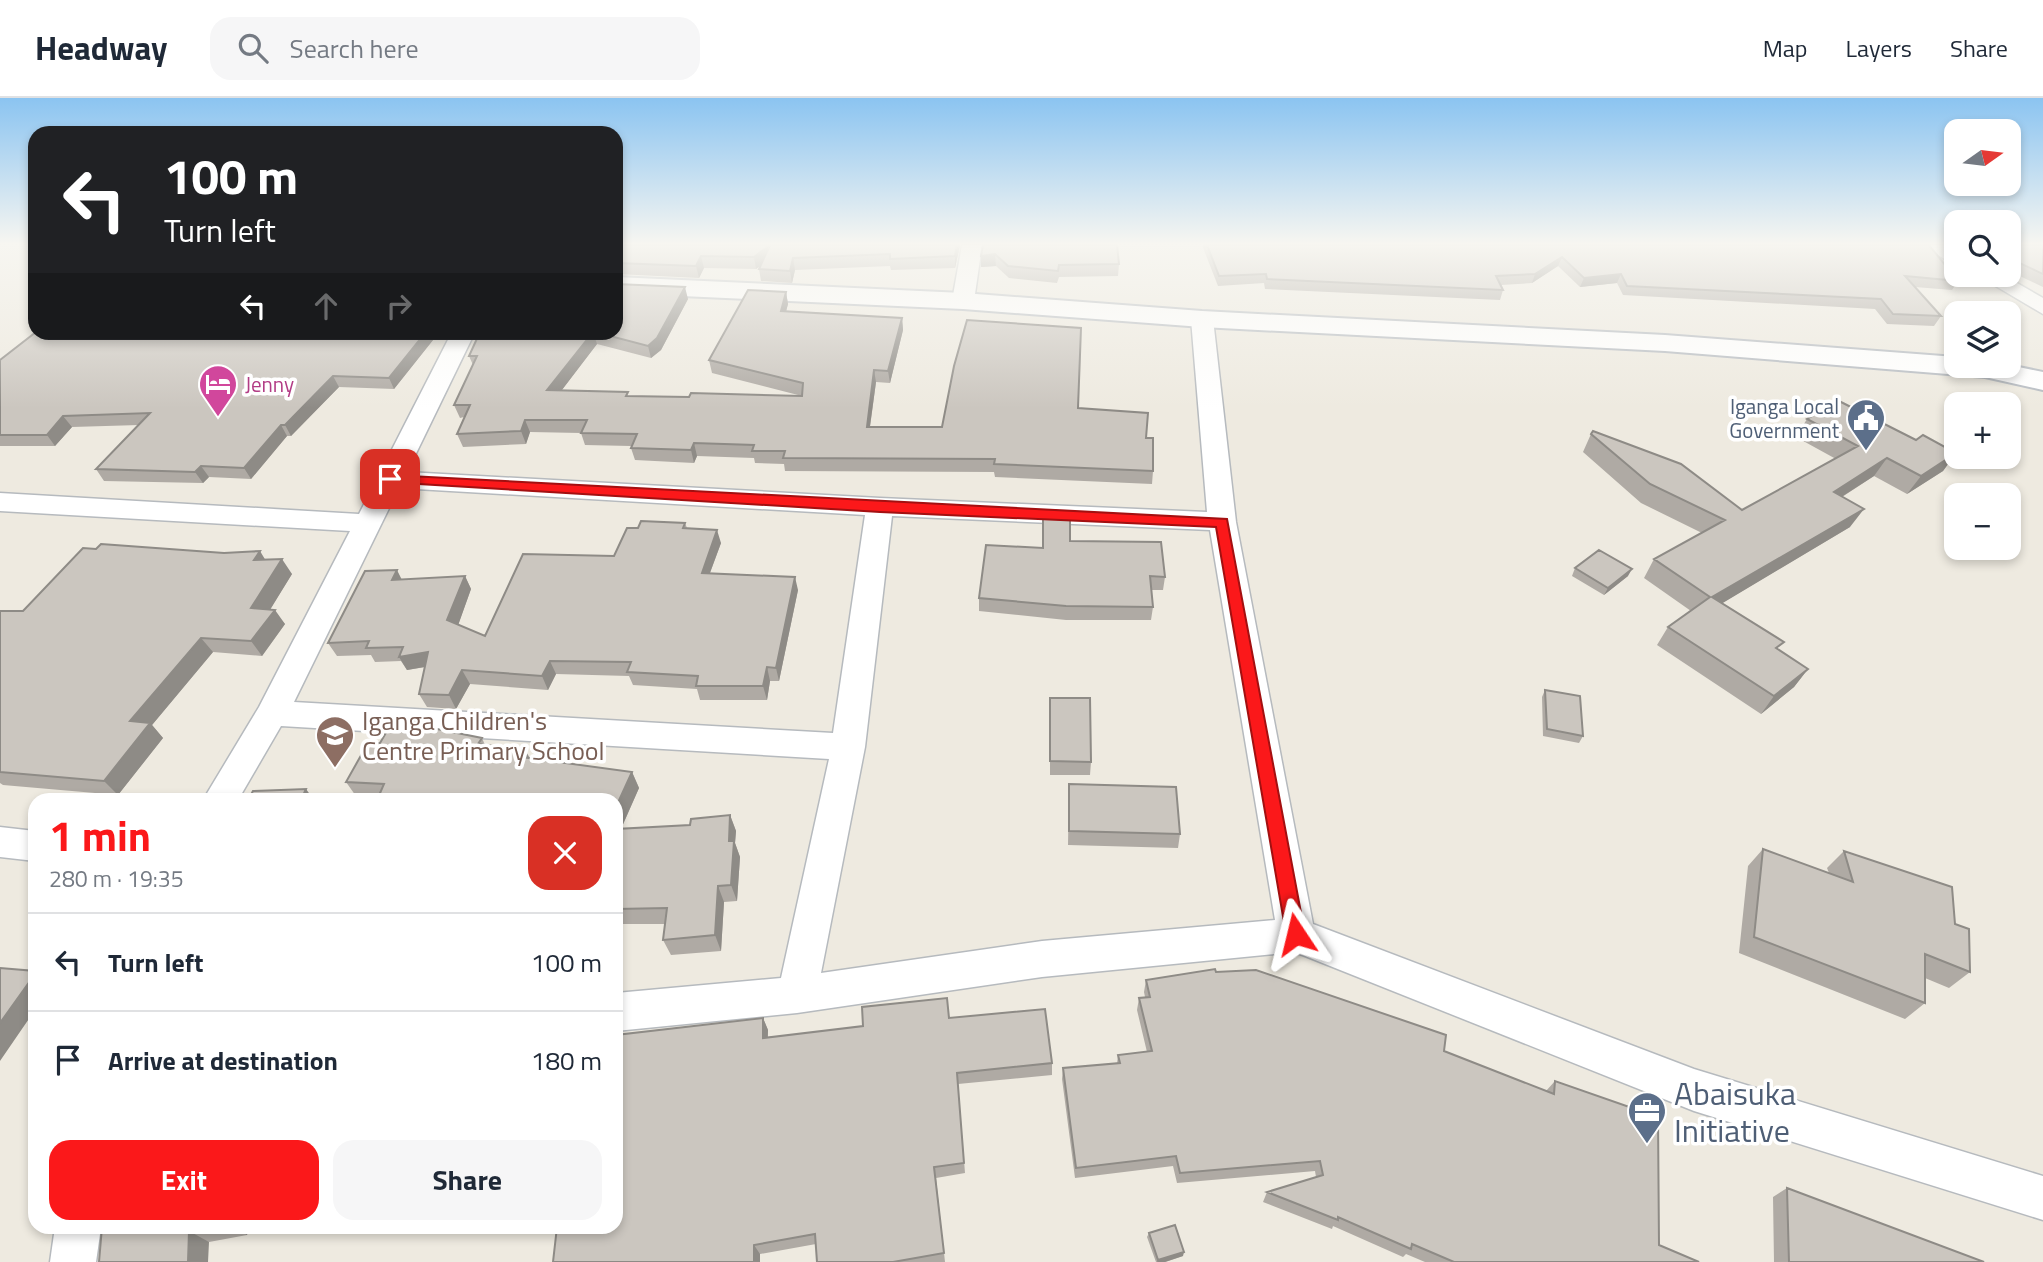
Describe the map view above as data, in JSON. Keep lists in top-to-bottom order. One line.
{"places":{"hotel":["Jenny"],"public building":["Iganga Local Government"],"school or university":["Iganga Children's Centre Primary School"],"office":["Abaisuka Initiative"]},"north":"right","page":{"header":"Headway","search":"Search here","nav":["Map","Layers","Share"],"map_buttons":["+","−"],"turn":["100 m","Turn left"],"heading":["1 min","280 m · 19:35"],"list":[{"name":"Turn left","value":"100 m"},{"name":"Arrive at destination","value":"180 m"}],"buttons":["Exit","Share"]}}
